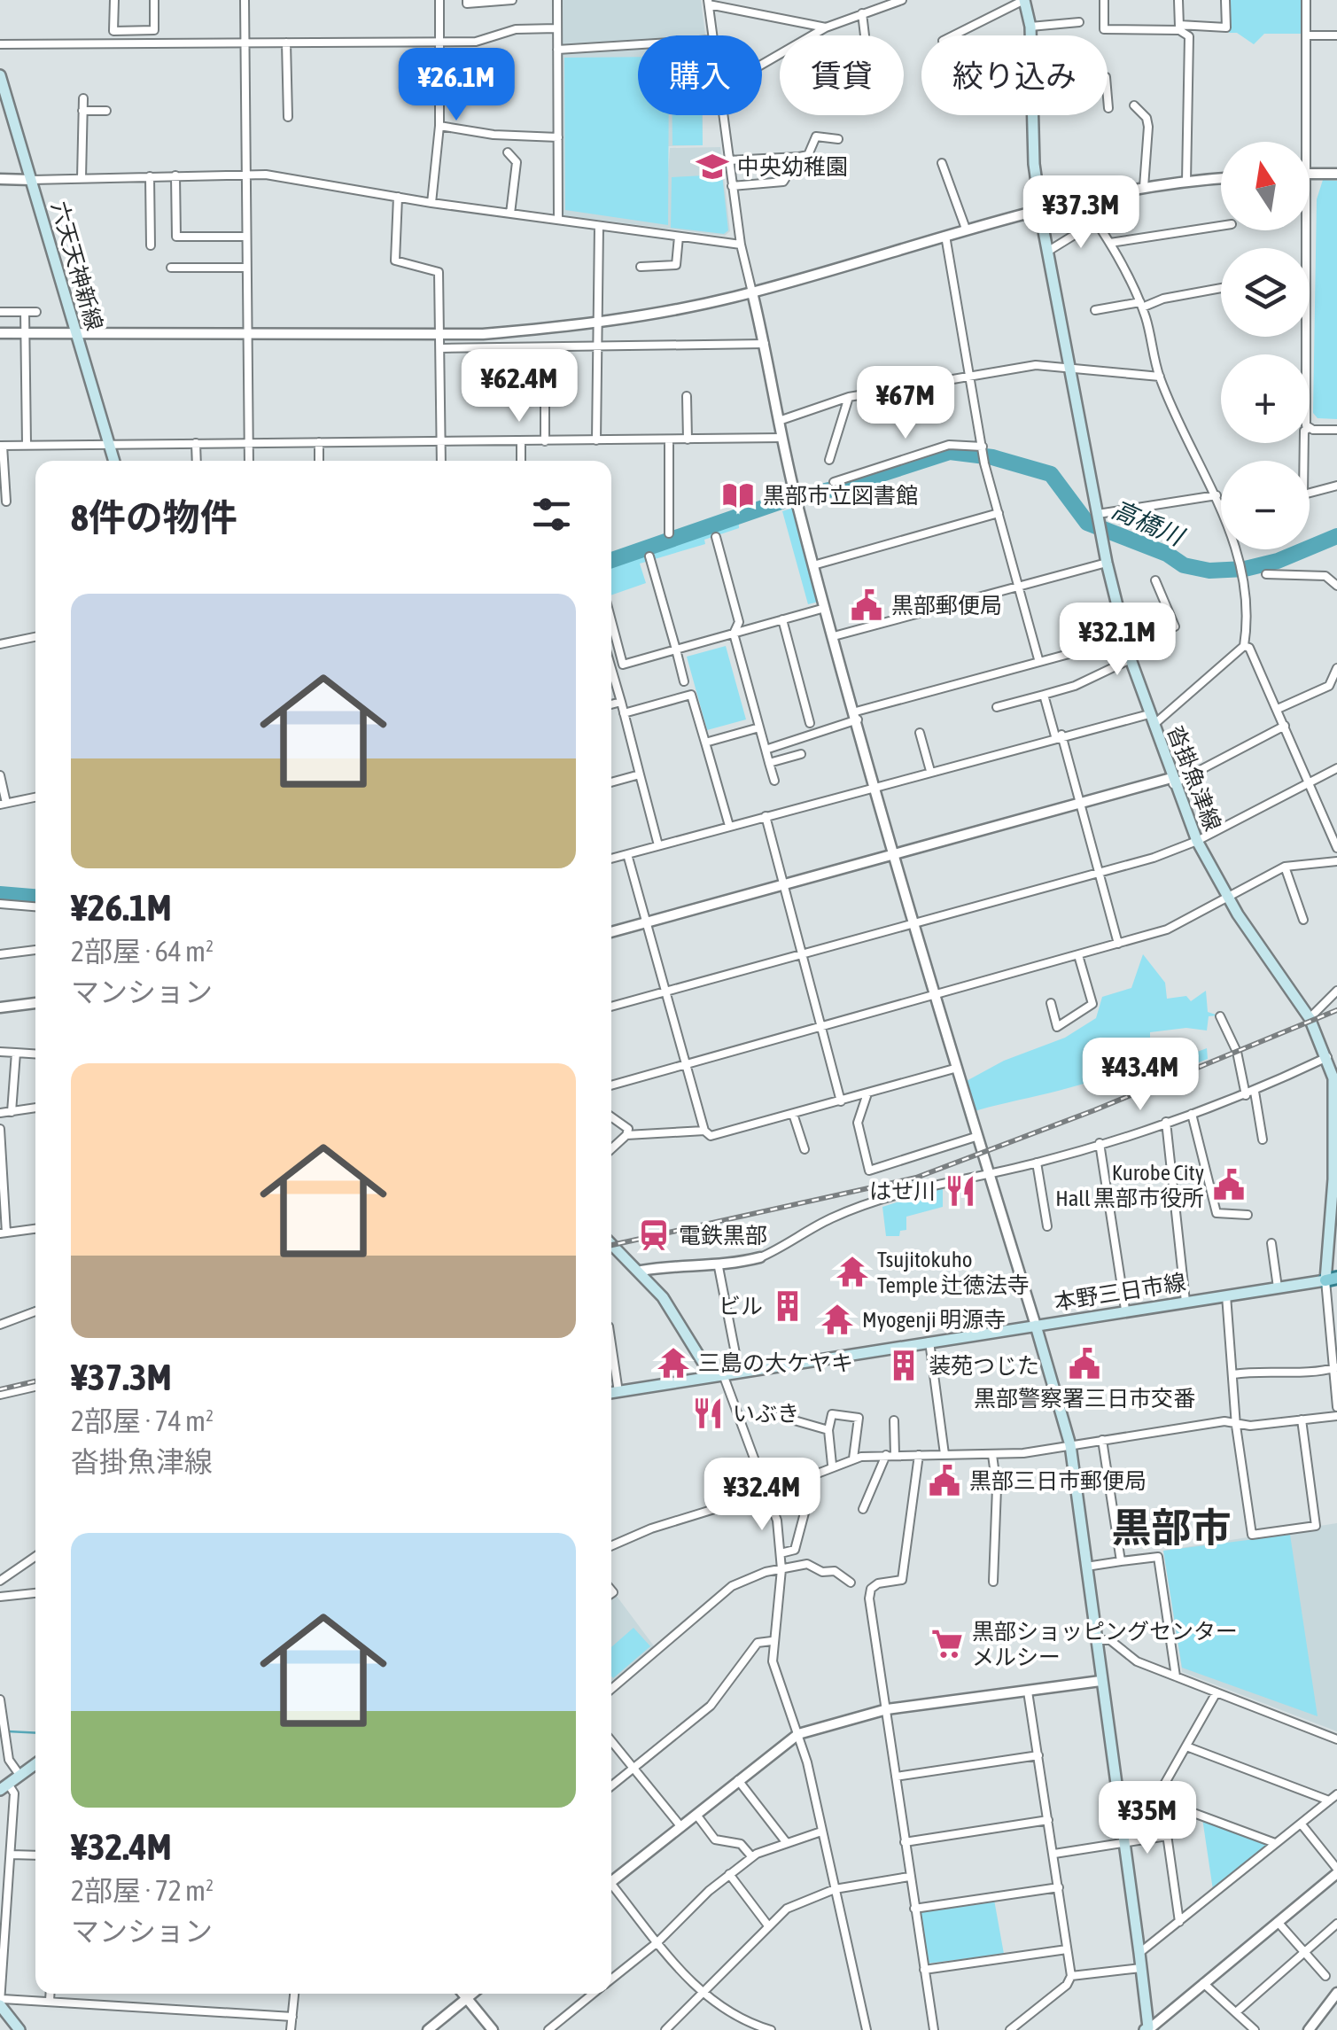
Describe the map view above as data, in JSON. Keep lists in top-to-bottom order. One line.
{"streets":{"main road":["六天天神新線","沓掛魚津線","本野三日市線"]},"crossings":[["沓掛魚津線","本野三日市線"]],"districts":["黒部市"],"water":["高橋川"],"places":{"school or university":["中央幼稚園"],"library":["黒部市立図書館"],"public building":["黒部郵便局","Kurobe City Hall 黒部市役所","黒部警察署三日市交番","黒部三日市郵便局"],"restaurant":["はせ川","いぶき"],"station":["電鉄黒部"],"temple":["Tsujitokuho Temple 辻徳法寺","Myogenji 明源寺","三島の大ケヤキ"],"building":["ビル","装苑つじた"],"supermarket":["黒部ショッピングセンター メルシー"]},"north":"top","page":{"chip":["購入","賃貸","絞り込み"],"price":["¥26.1M","¥37.3M","¥62.4M","¥67M","¥32.1M","¥43.4M","¥32.4M","¥35M"],"map_buttons":["+","−"],"heading":"8件の物件","list":[{"name":"¥26.1M","note":"2部屋 · 64 m² · マンション"},{"name":"¥37.3M","note":"2部屋 · 74 m² · 沓掛魚津線"},{"name":"¥32.4M","note":"2部屋 · 72 m² · マンション"}]}}
